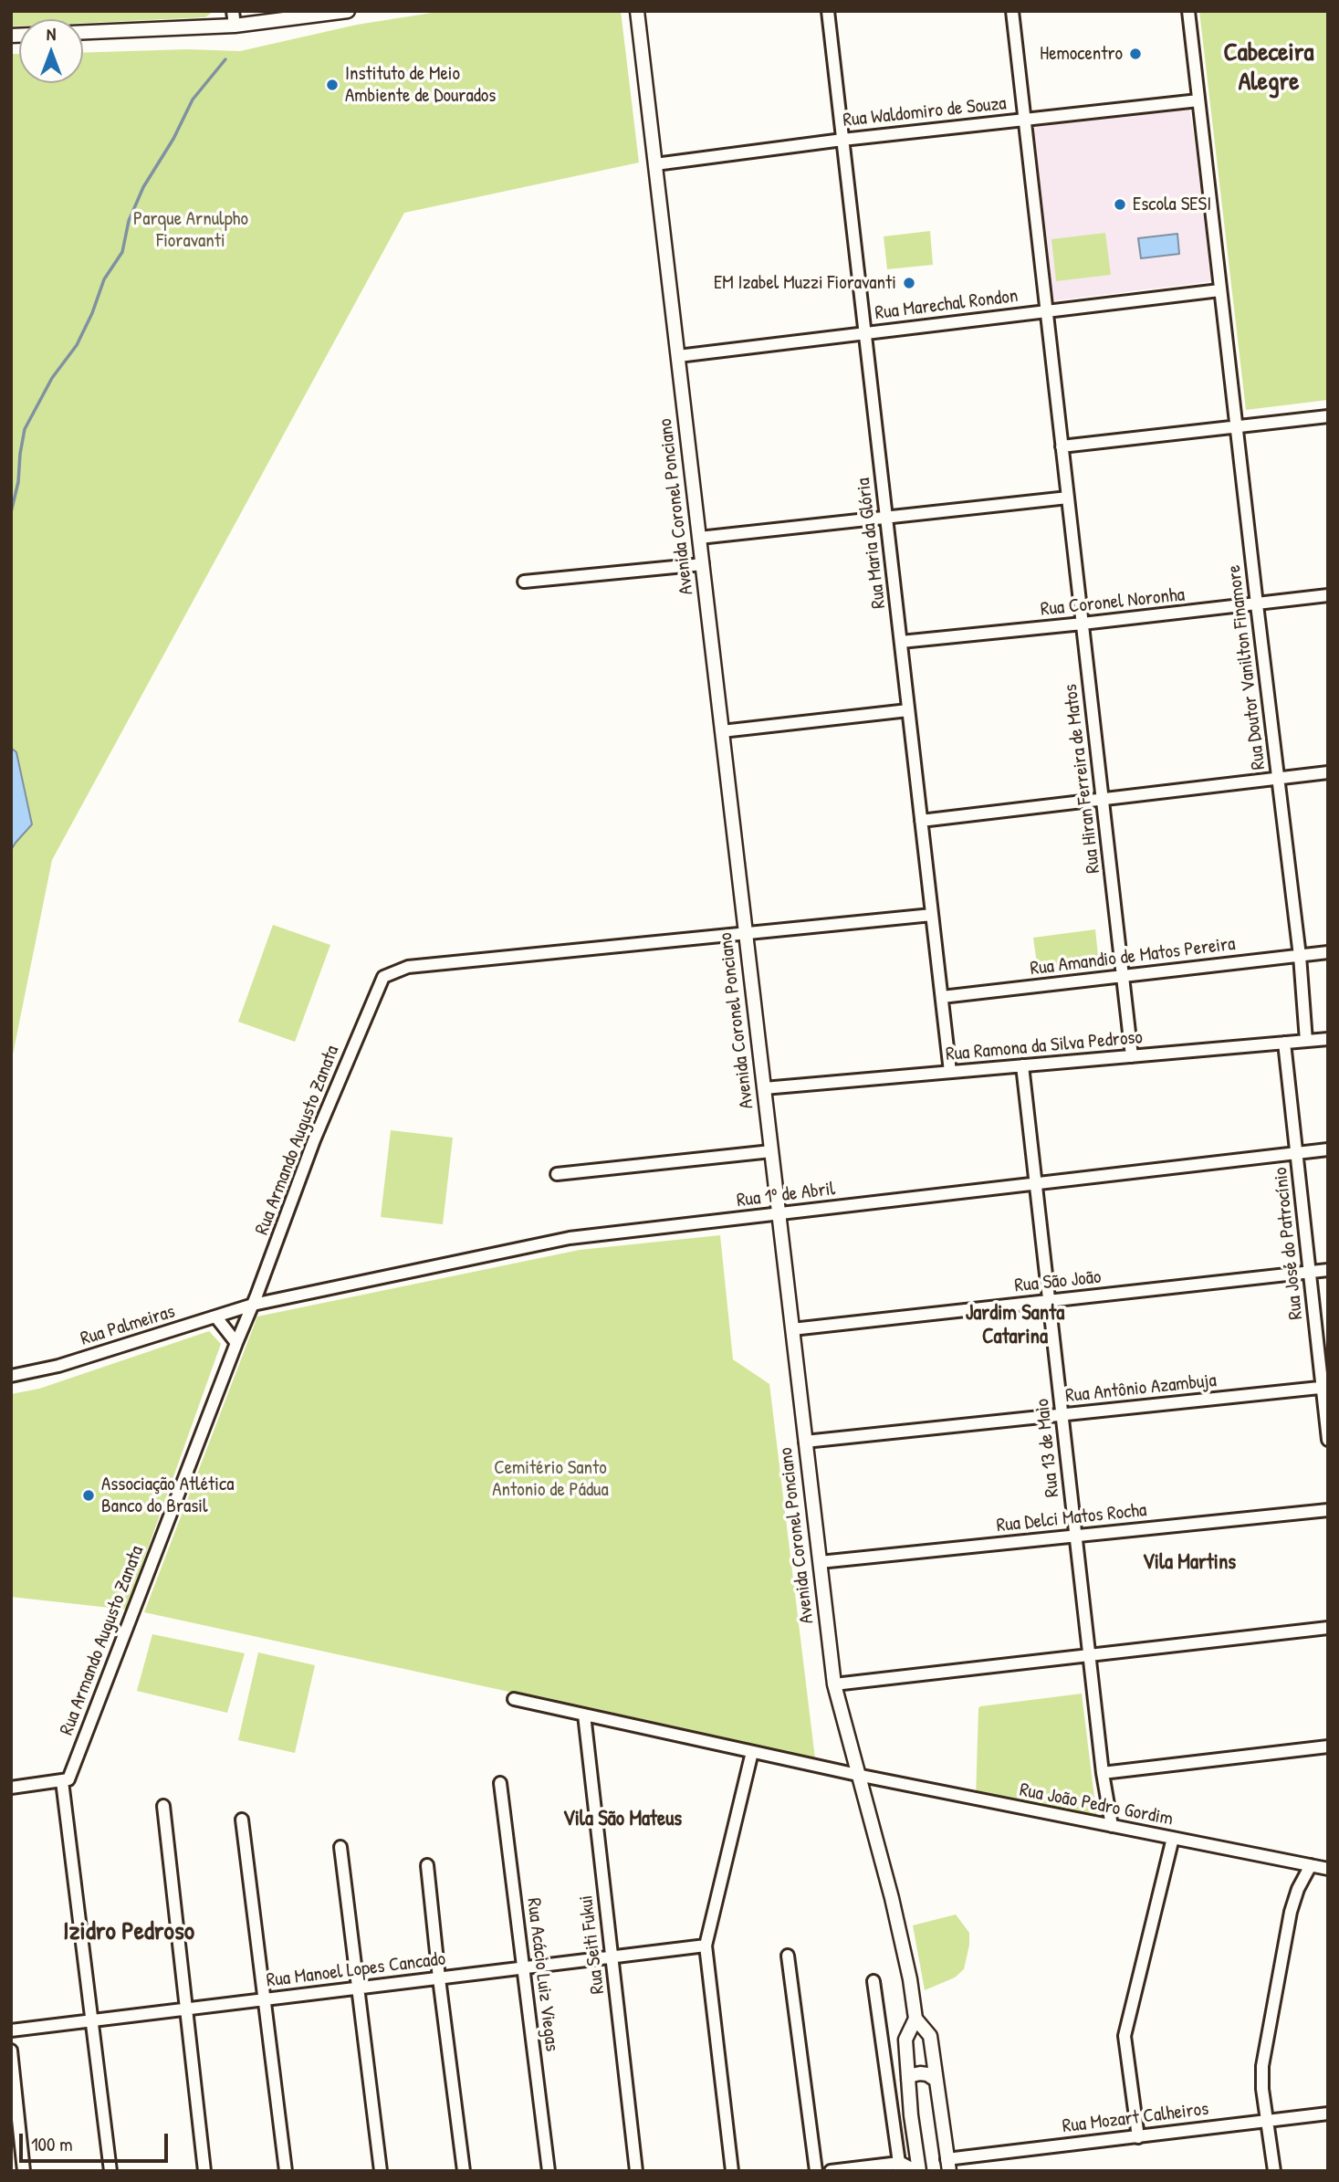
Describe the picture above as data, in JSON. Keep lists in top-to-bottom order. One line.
{"streets":{"main road":["Avenida Coronel Ponciano"],"street":["Rua Waldomiro de Souza","Rua Marechal Rondon","Rua Maria da Glória","Rua Coronel Noronha","Rua Doutor Vanilton Finamore","Rua Hiran Ferreira de Matos","Rua Amandio de Matos Pereira","Rua Ramona da Silva Pedroso","Rua Armando Augusto Zanata","Rua 1º de Abril","Rua José do Patrocínio","Rua São João","Rua Palmeiras","Rua Antônio Azambuja","Rua 13 de Maio","Rua Delci Matos Rocha","Rua João Pedro Gordim","Rua Seiti Fukui","Rua Manoel Lopes Cancado","Rua Acácio Luiz Viegas","Rua Mozart Calheiros"]},"crossings":[["Rua Waldomiro de Souza","Avenida Coronel Ponciano"],["Rua Waldomiro de Souza","Rua Maria da Glória"],["Rua Waldomiro de Souza","Rua Doutor Vanilton Finamore"],["Rua Waldomiro de Souza","Rua Hiran Ferreira de Matos"],["Rua Marechal Rondon","Avenida Coronel Ponciano"],["Rua Marechal Rondon","Rua Maria da Glória"],["Rua Marechal Rondon","Rua Doutor Vanilton Finamore"],["Rua Marechal Rondon","Rua Hiran Ferreira de Matos"],["Avenida Coronel Ponciano","Rua Ramona da Silva Pedroso"],["Avenida Coronel Ponciano","Rua Armando Augusto Zanata"],["Avenida Coronel Ponciano","Rua 1º de Abril"],["Avenida Coronel Ponciano","Rua São João"],["Avenida Coronel Ponciano","Rua Antônio Azambuja"],["Avenida Coronel Ponciano","Rua Delci Matos Rocha"],["Avenida Coronel Ponciano","Rua João Pedro Gordim"],["Avenida Coronel Ponciano","Rua Mozart Calheiros"],["Rua Maria da Glória","Rua Coronel Noronha"],["Rua Maria da Glória","Rua Amandio de Matos Pereira"],["Rua Maria da Glória","Rua Ramona da Silva Pedroso"],["Rua Maria da Glória","Rua Armando Augusto Zanata"],["Rua Coronel Noronha","Rua Doutor Vanilton Finamore"],["Rua Coronel Noronha","Rua Hiran Ferreira de Matos"],["Rua Doutor Vanilton Finamore","Rua Amandio de Matos Pereira"],["Rua Doutor Vanilton Finamore","Rua Ramona da Silva Pedroso"],["Rua Hiran Ferreira de Matos","Rua Amandio de Matos Pereira"],["Rua Hiran Ferreira de Matos","Rua Ramona da Silva Pedroso"],["Rua Ramona da Silva Pedroso","Rua José do Patrocínio"],["Rua Ramona da Silva Pedroso","Rua 13 de Maio"],["Rua Armando Augusto Zanata","Rua 1º de Abril"],["Rua Armando Augusto Zanata","Rua Palmeiras"],["Rua 1º de Abril","Rua José do Patrocínio"],["Rua 1º de Abril","Rua Palmeiras"],["Rua 1º de Abril","Rua 13 de Maio"],["Rua José do Patrocínio","Rua São João"],["Rua José do Patrocínio","Rua Antônio Azambuja"],["Rua São João","Rua 13 de Maio"],["Rua Antônio Azambuja","Rua 13 de Maio"],["Rua 13 de Maio","Rua Delci Matos Rocha"],["Rua 13 de Maio","Rua João Pedro Gordim"],["Rua João Pedro Gordim","Rua Seiti Fukui"],["Rua Seiti Fukui","Rua Manoel Lopes Cancado"],["Rua Manoel Lopes Cancado","Rua Acácio Luiz Viegas"]],"districts":["Cabeceira Alegre","Jardim Santa Catarina","Vila Martins","Vila São Mateus","Izidro Pedroso"],"parks":["Parque Arnulpho Fioravanti","Cemitério Santo Antonio de Pádua"],"places":["Hemocentro","Instituto de Meio Ambiente de Dourados","Escola SESI","EM Izabel Muzzi Fioravanti","Associação Atlética Banco do Brasil"],"scale_bar":"100 m","north":"top"}
